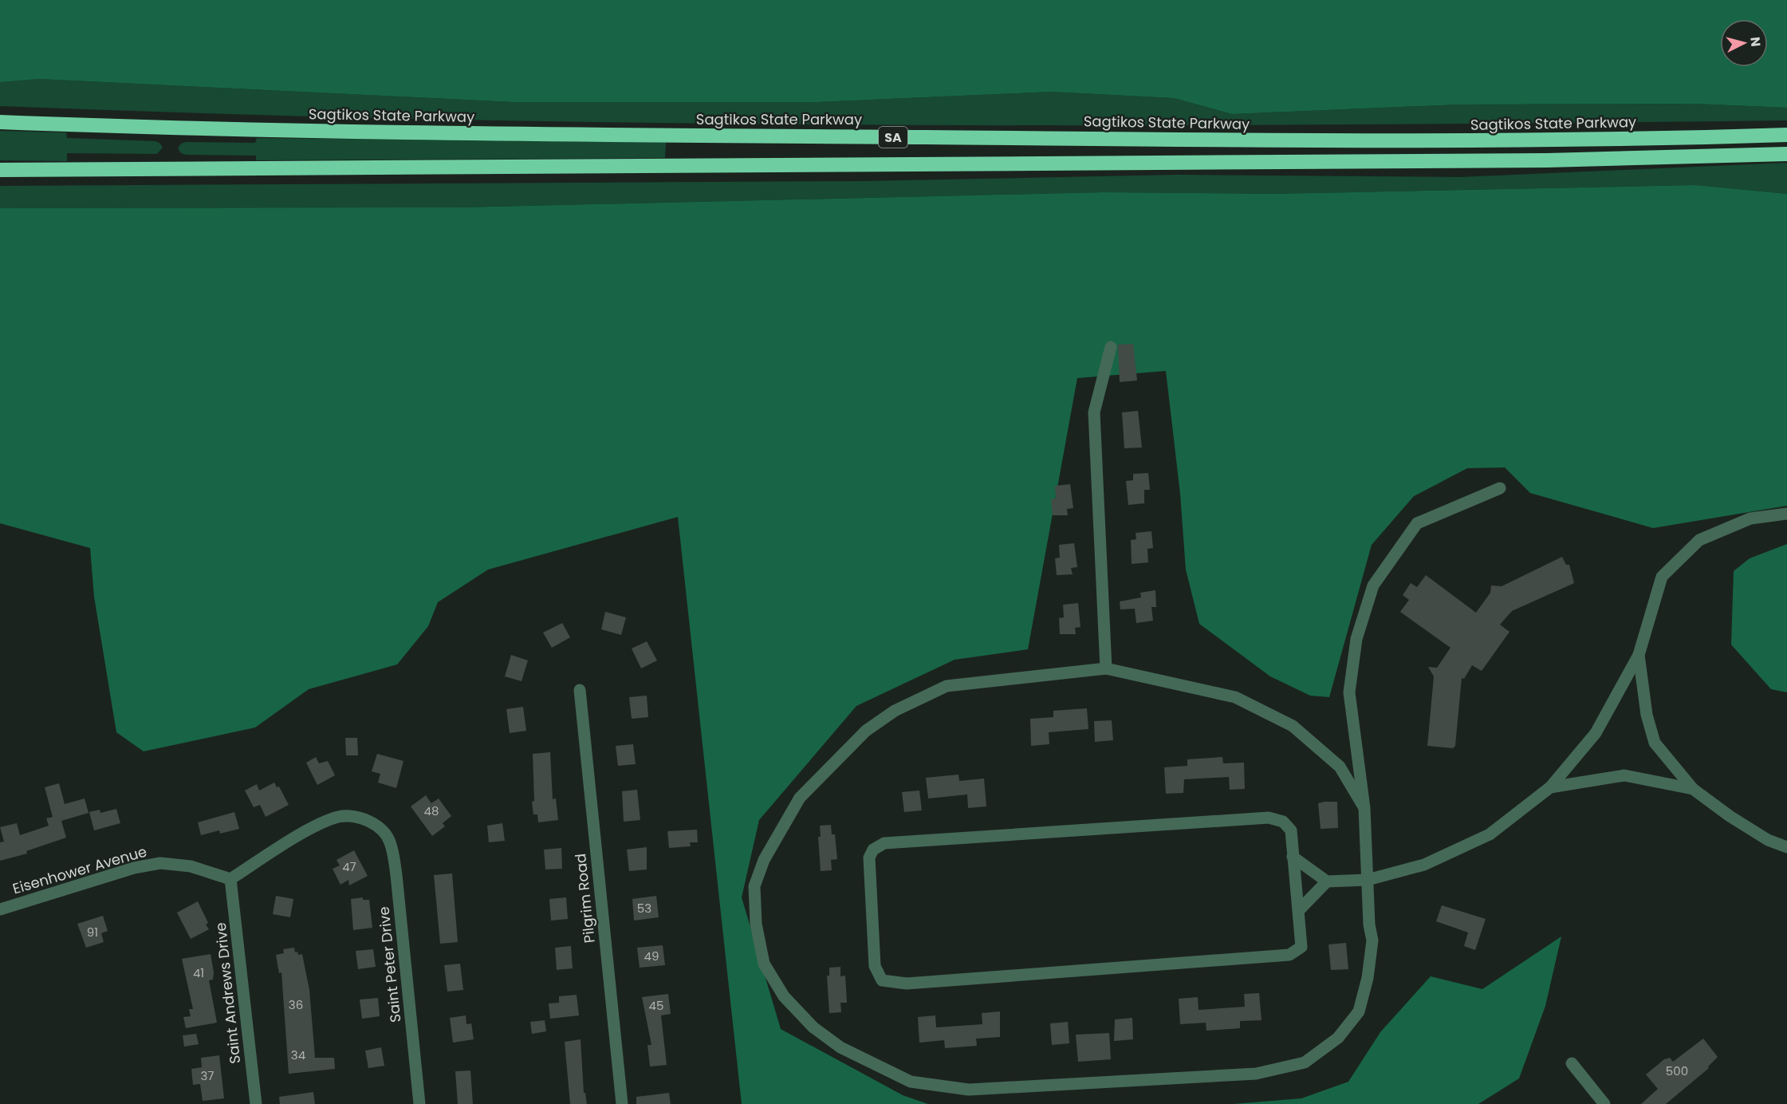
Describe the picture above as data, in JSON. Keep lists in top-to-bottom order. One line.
{"streets":{"highway":["Sagtikos State Parkway","SA"],"street":["Eisenhower Avenue","Pilgrim Road","Saint Peter Drive","Saint Andrews Drive"]},"crossings":[["Eisenhower Avenue","Saint Peter Drive"],["Eisenhower Avenue","Saint Andrews Drive"],["Saint Peter Drive","Saint Andrews Drive"]],"house_numbers":["48","47","53","91","49","41","36","45","34","500","37"],"north":"right"}
